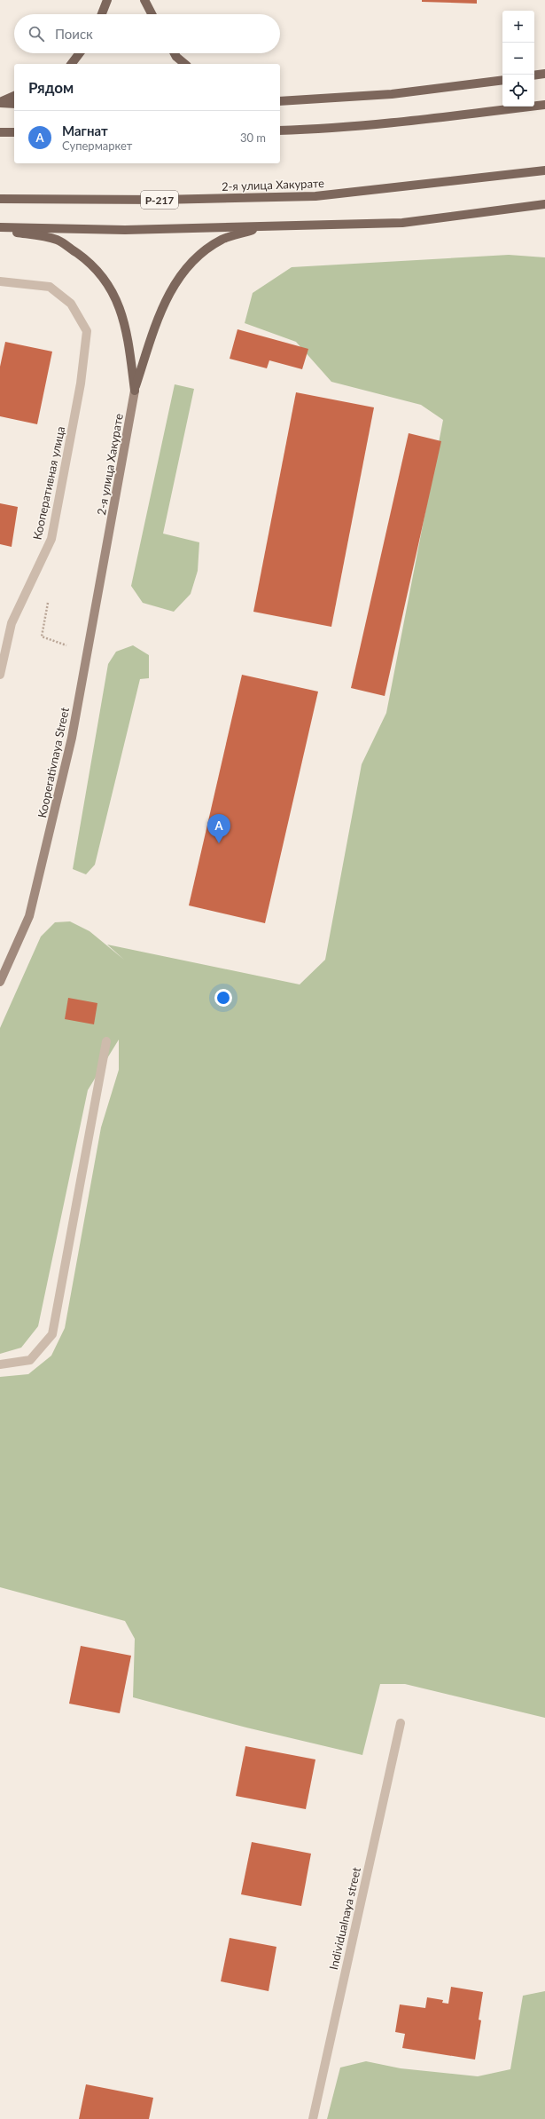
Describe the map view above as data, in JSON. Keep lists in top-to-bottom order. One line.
{"streets":{"main road":["2-я улица Хакурате","Р-217","Kooperativnaya Street"],"street":["Кооперативная улица","Individualnaya street"]},"crossings":[["2-я улица Хакурате","Kooperativnaya Street"]],"page":{"map_buttons":["+","−"],"search":"Поиск","heading":"Рядом","list":[{"mark":"A","name":"Магнат","note":"Супермаркет","value":"30 m"}],"pins":"A"}}
